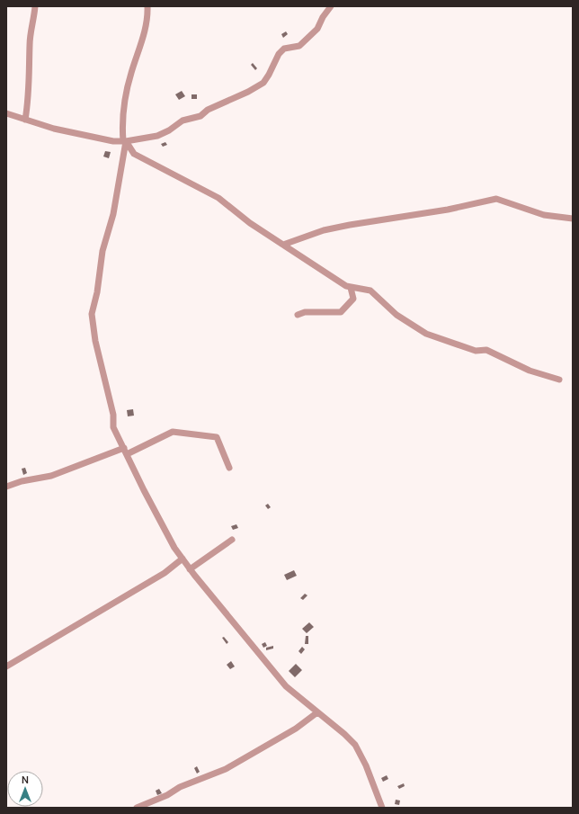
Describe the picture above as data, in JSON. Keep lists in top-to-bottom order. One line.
{"north":"top"}
